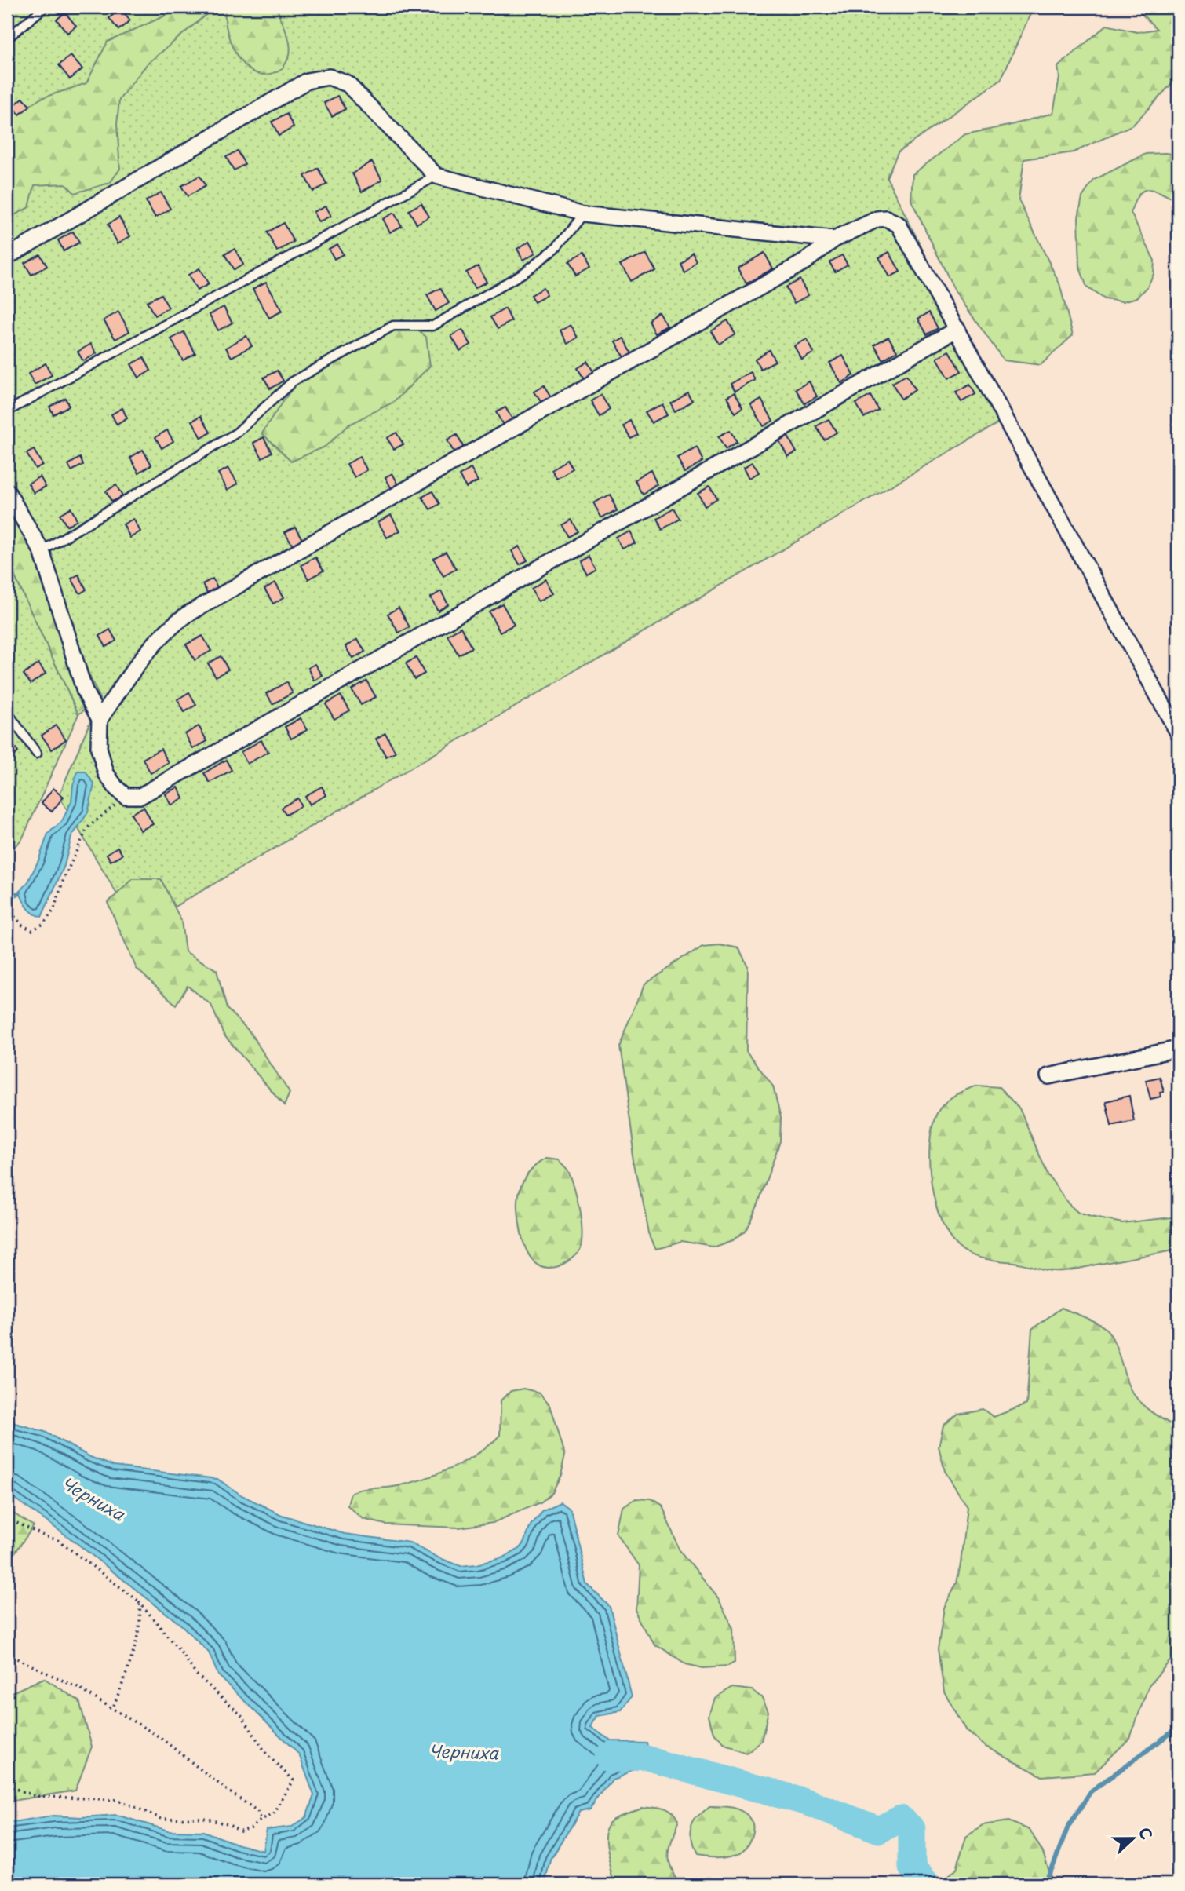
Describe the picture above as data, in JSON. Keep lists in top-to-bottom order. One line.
{"water":["Черниха"],"north":"right"}
